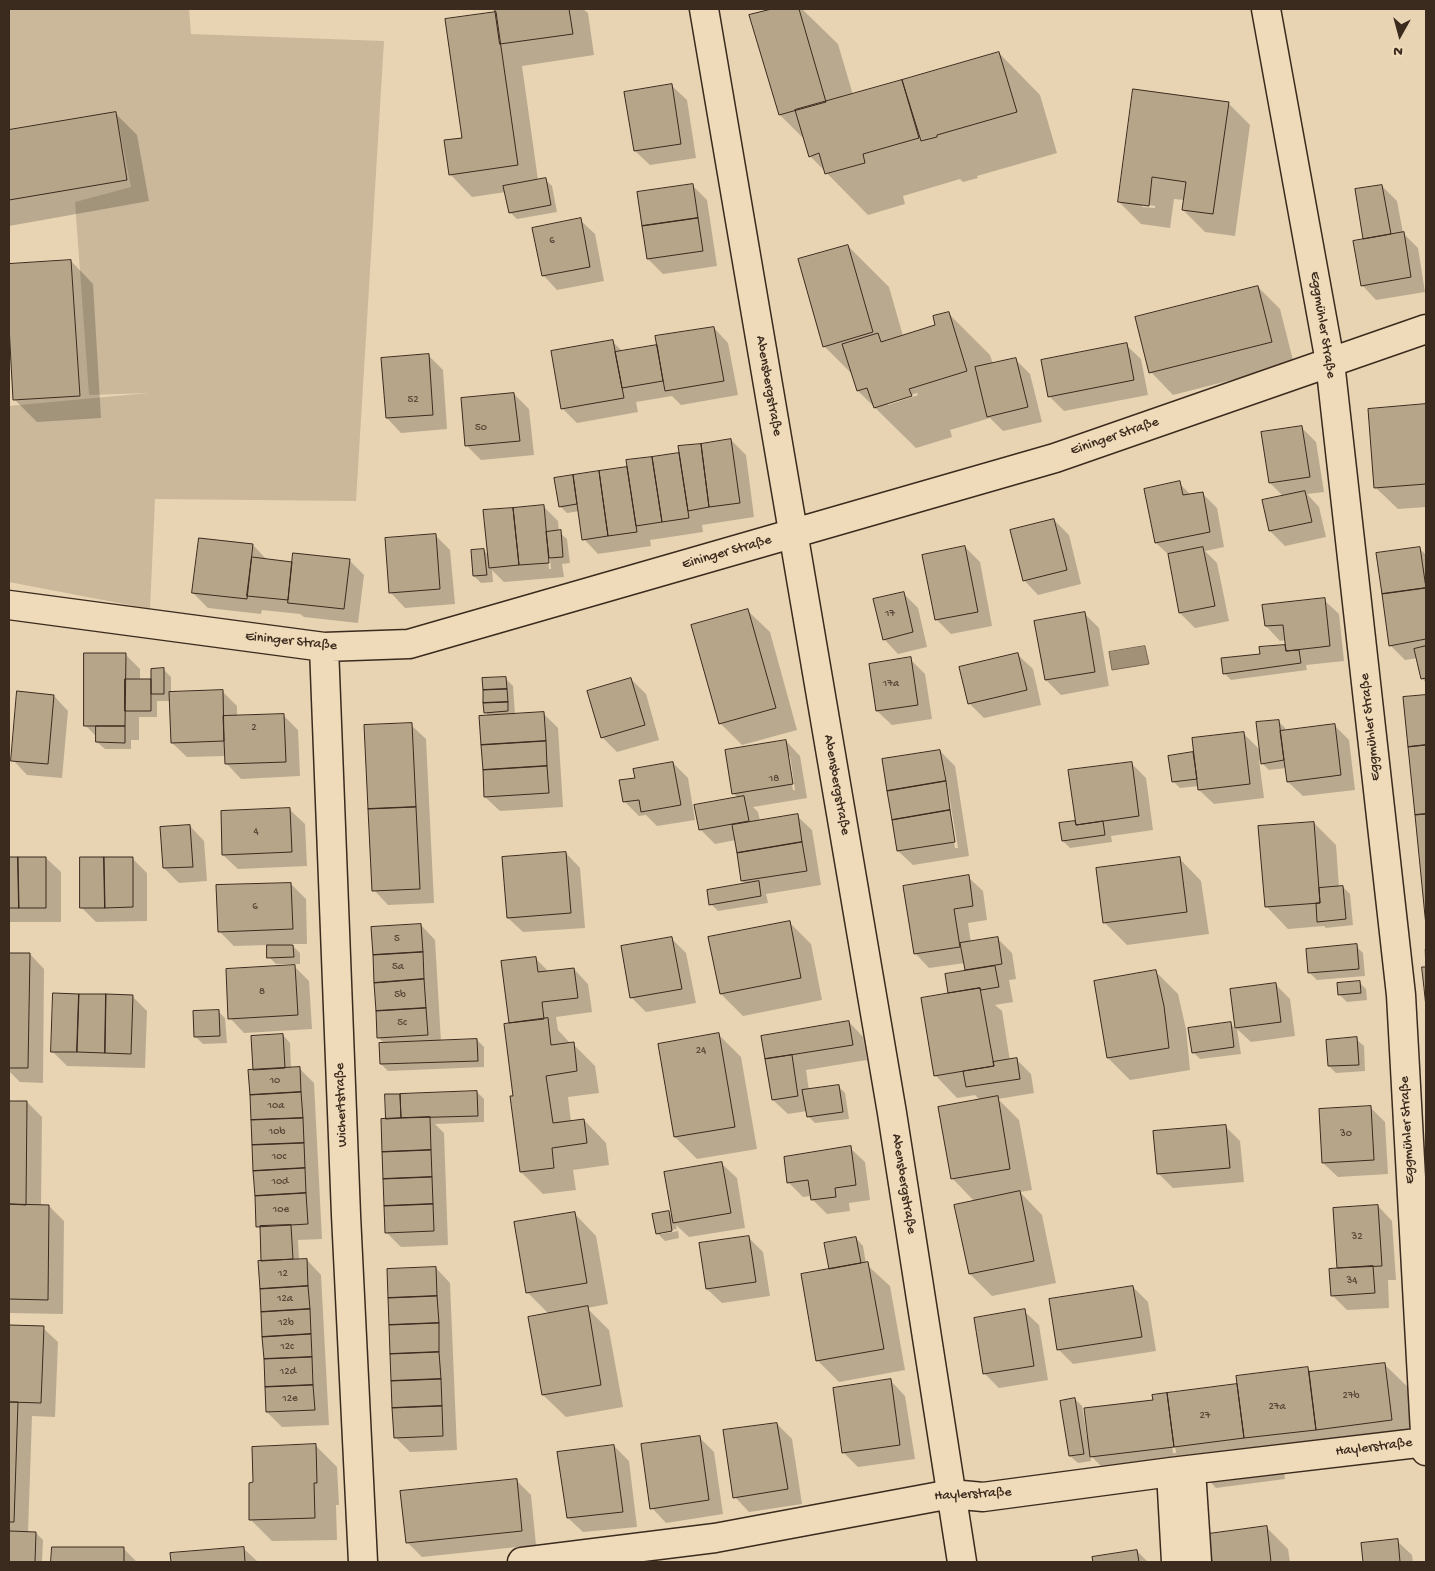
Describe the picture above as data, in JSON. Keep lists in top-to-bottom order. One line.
{"streets":{"street":["Eggmühler Straße","Abensbergstraße","Eininger Straße","Wichertstraße","Haylerstraße"]},"crossings":[["Eggmühler Straße","Eininger Straße"],["Eggmühler Straße","Haylerstraße"],["Abensbergstraße","Eininger Straße"],["Abensbergstraße","Haylerstraße"],["Eininger Straße","Wichertstraße"]],"house_numbers":["6","52","50","17","17a","2","18","4","6","5","5a","8","5b","5c","24","10","10a","10b","30","10c","10d","10e","32","12","34","12a","12b","12c","12d","27b","12e","27a","27"],"north":"bottom"}
